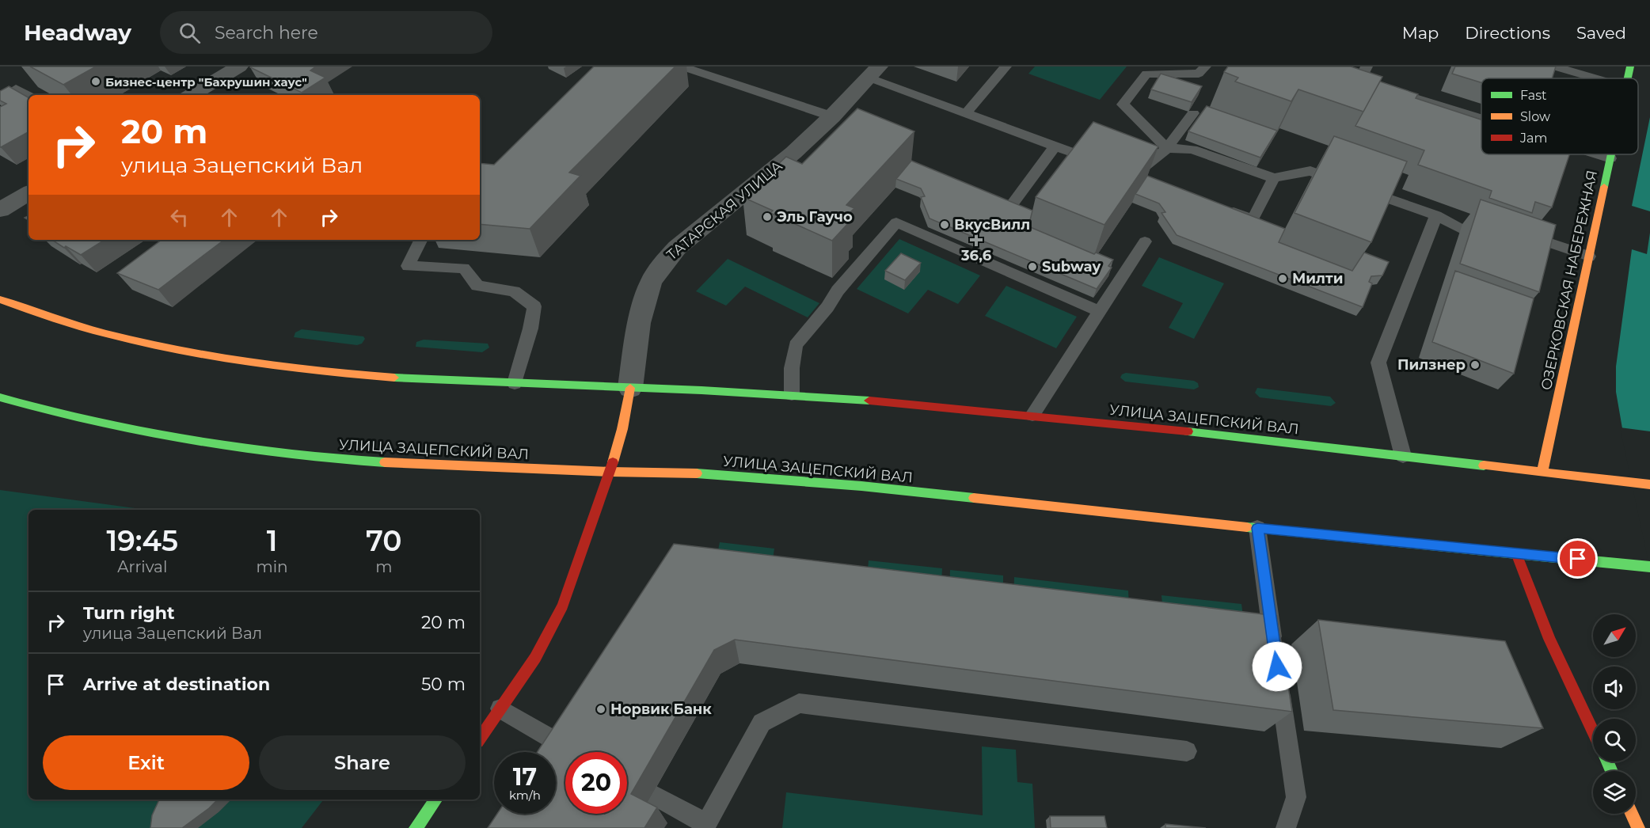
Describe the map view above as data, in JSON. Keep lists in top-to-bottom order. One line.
{"streets":{"main road":["ОЗЕРКОВСКАЯ НАБЕРЕЖНАЯ","УЛИЦА ЗАЦЕПСКИЙ ВАЛ"],"street":["ТАТАРСКАЯ УЛИЦА"]},"crossings":[["ТАТАРСКАЯ УЛИЦА","УЛИЦА ЗАЦЕПСКИЙ ВАЛ"],["ОЗЕРКОВСКАЯ НАБЕРЕЖНАЯ","УЛИЦА ЗАЦЕПСКИЙ ВАЛ"]],"places":{"other":["Бизнес-центр \"Бахрушин хаус\"","Эль Гаучо","ВкусВилл","Subway","Милти","Пилзнер","Норвик Банк"],"health":["36,6"]},"legend":["Fast","Slow","Jam"],"north":"top right","page":{"header":"Headway","search":"Search here","nav":["Map","Directions","Saved"],"turn":["20 m","улица Зацепский Вал"],"eta":["19:45","Arrival","1","min","70","m"],"list":[{"name":"Turn right","note":"улица Зацепский Вал","value":"20 m"},{"name":"Arrive at destination","value":"50 m"}],"buttons":["Exit","Share"],"speed":"17 km/h","limit":"20"}}
